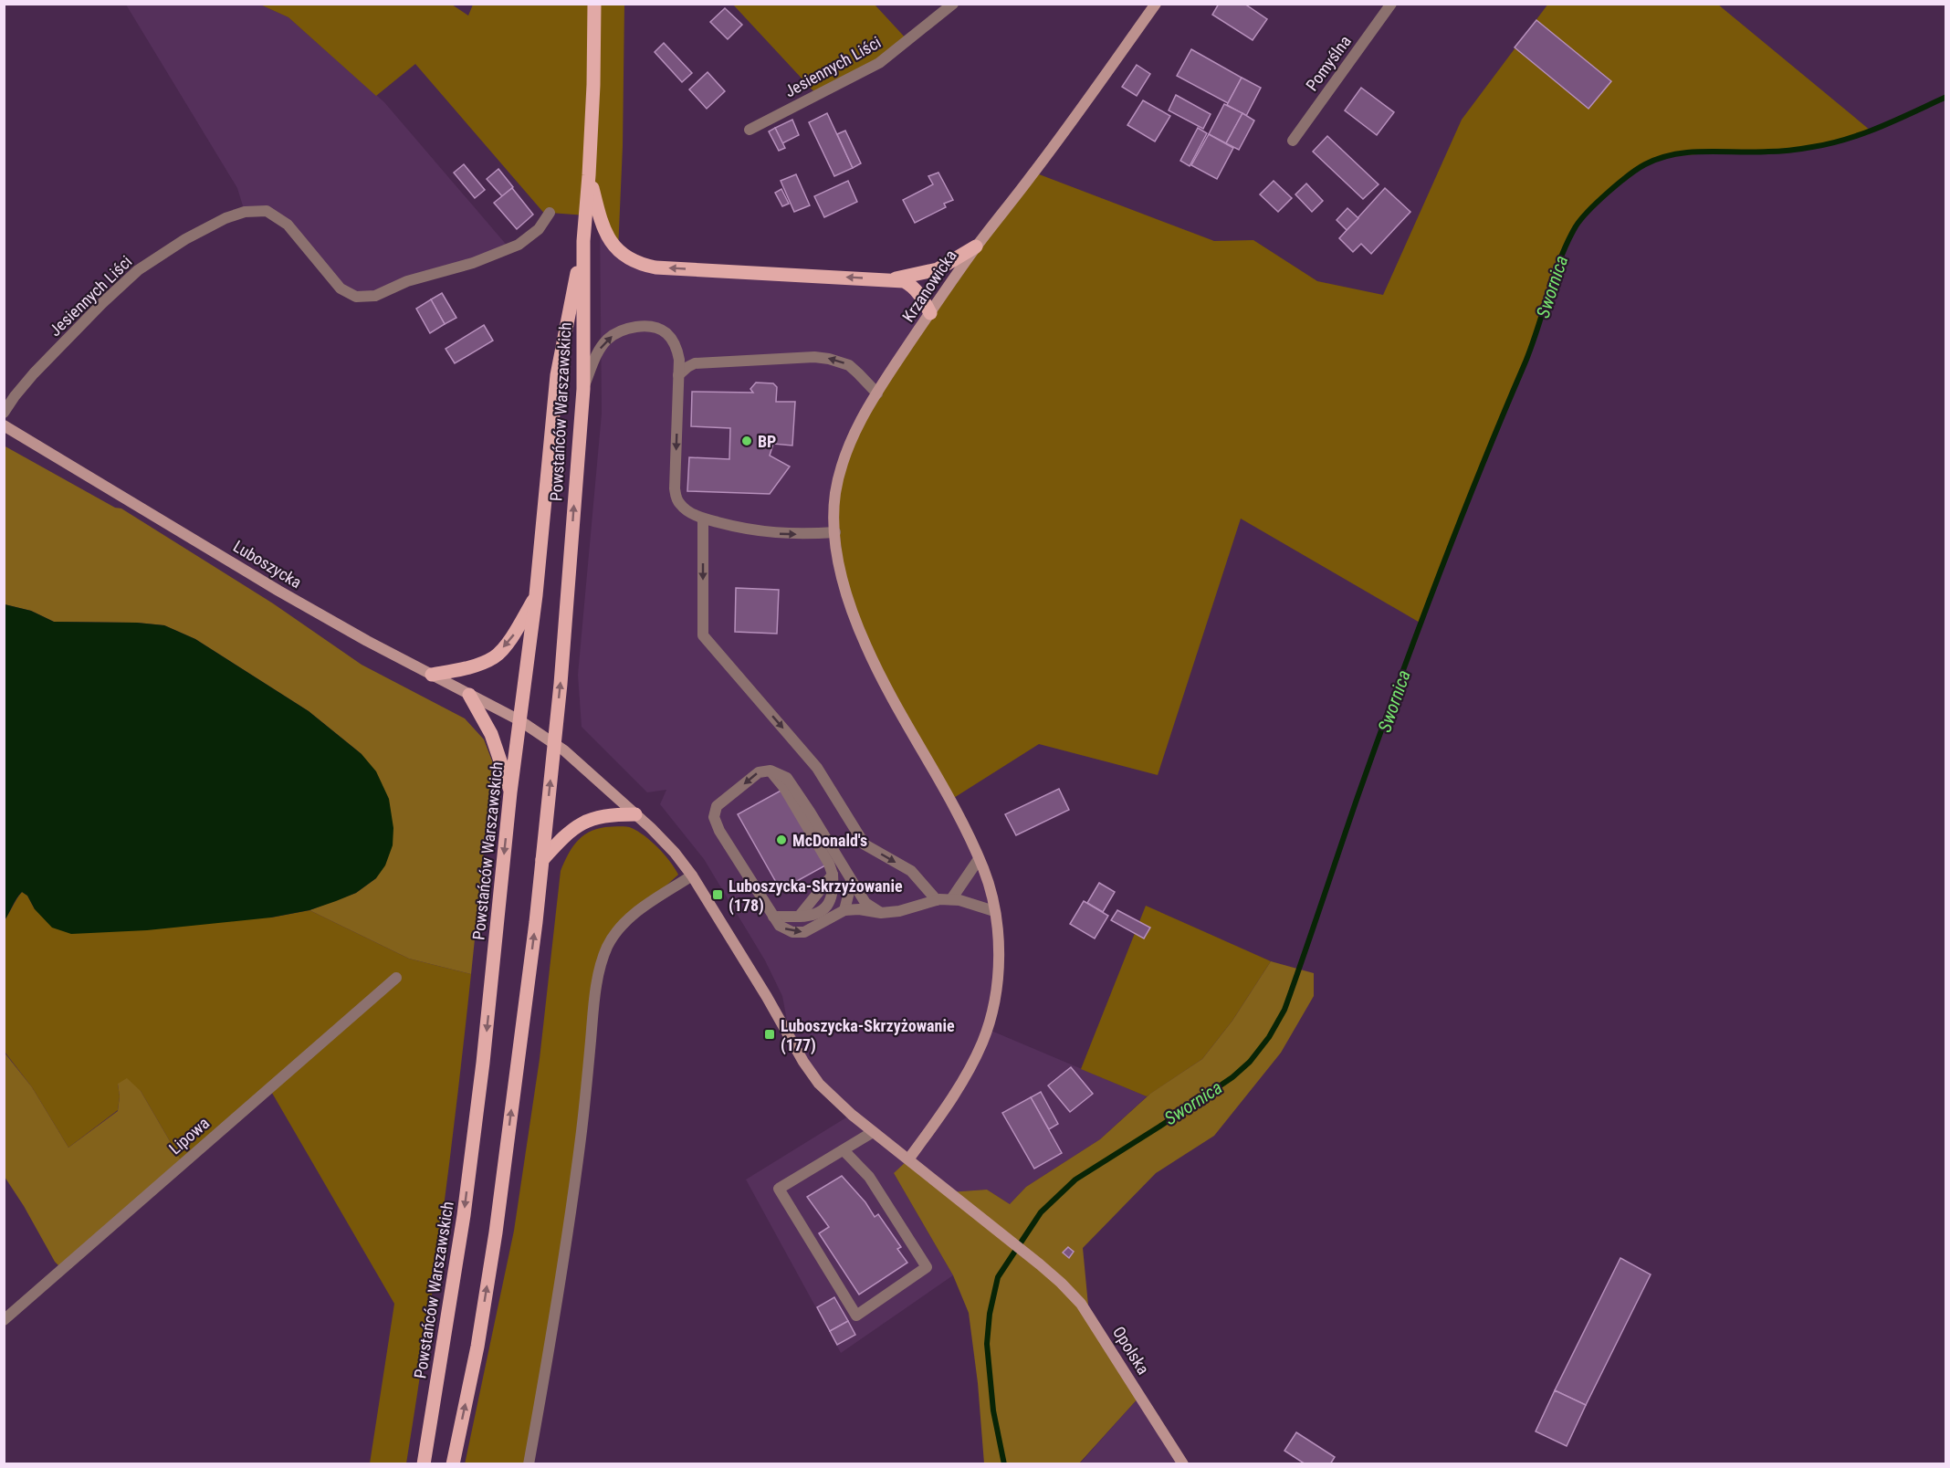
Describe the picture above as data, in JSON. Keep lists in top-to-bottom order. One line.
{"streets":{"main road":["Powstańców Warszawskich"],"street":["Pomyślna","Jesiennych Liści","Krzanowicka","Luboszycka","Lipowa","Opolska"]},"crossings":[["Krzanowicka","Opolska"],["Powstańców Warszawskich","Luboszycka"],["Luboszycka","Opolska"]],"water":["Swornica"],"places":{"other":["BP","McDonald's"],"transit":["Luboszycka-Skrzyżowanie (178)","Luboszycka-Skrzyżowanie (177)"]}}
